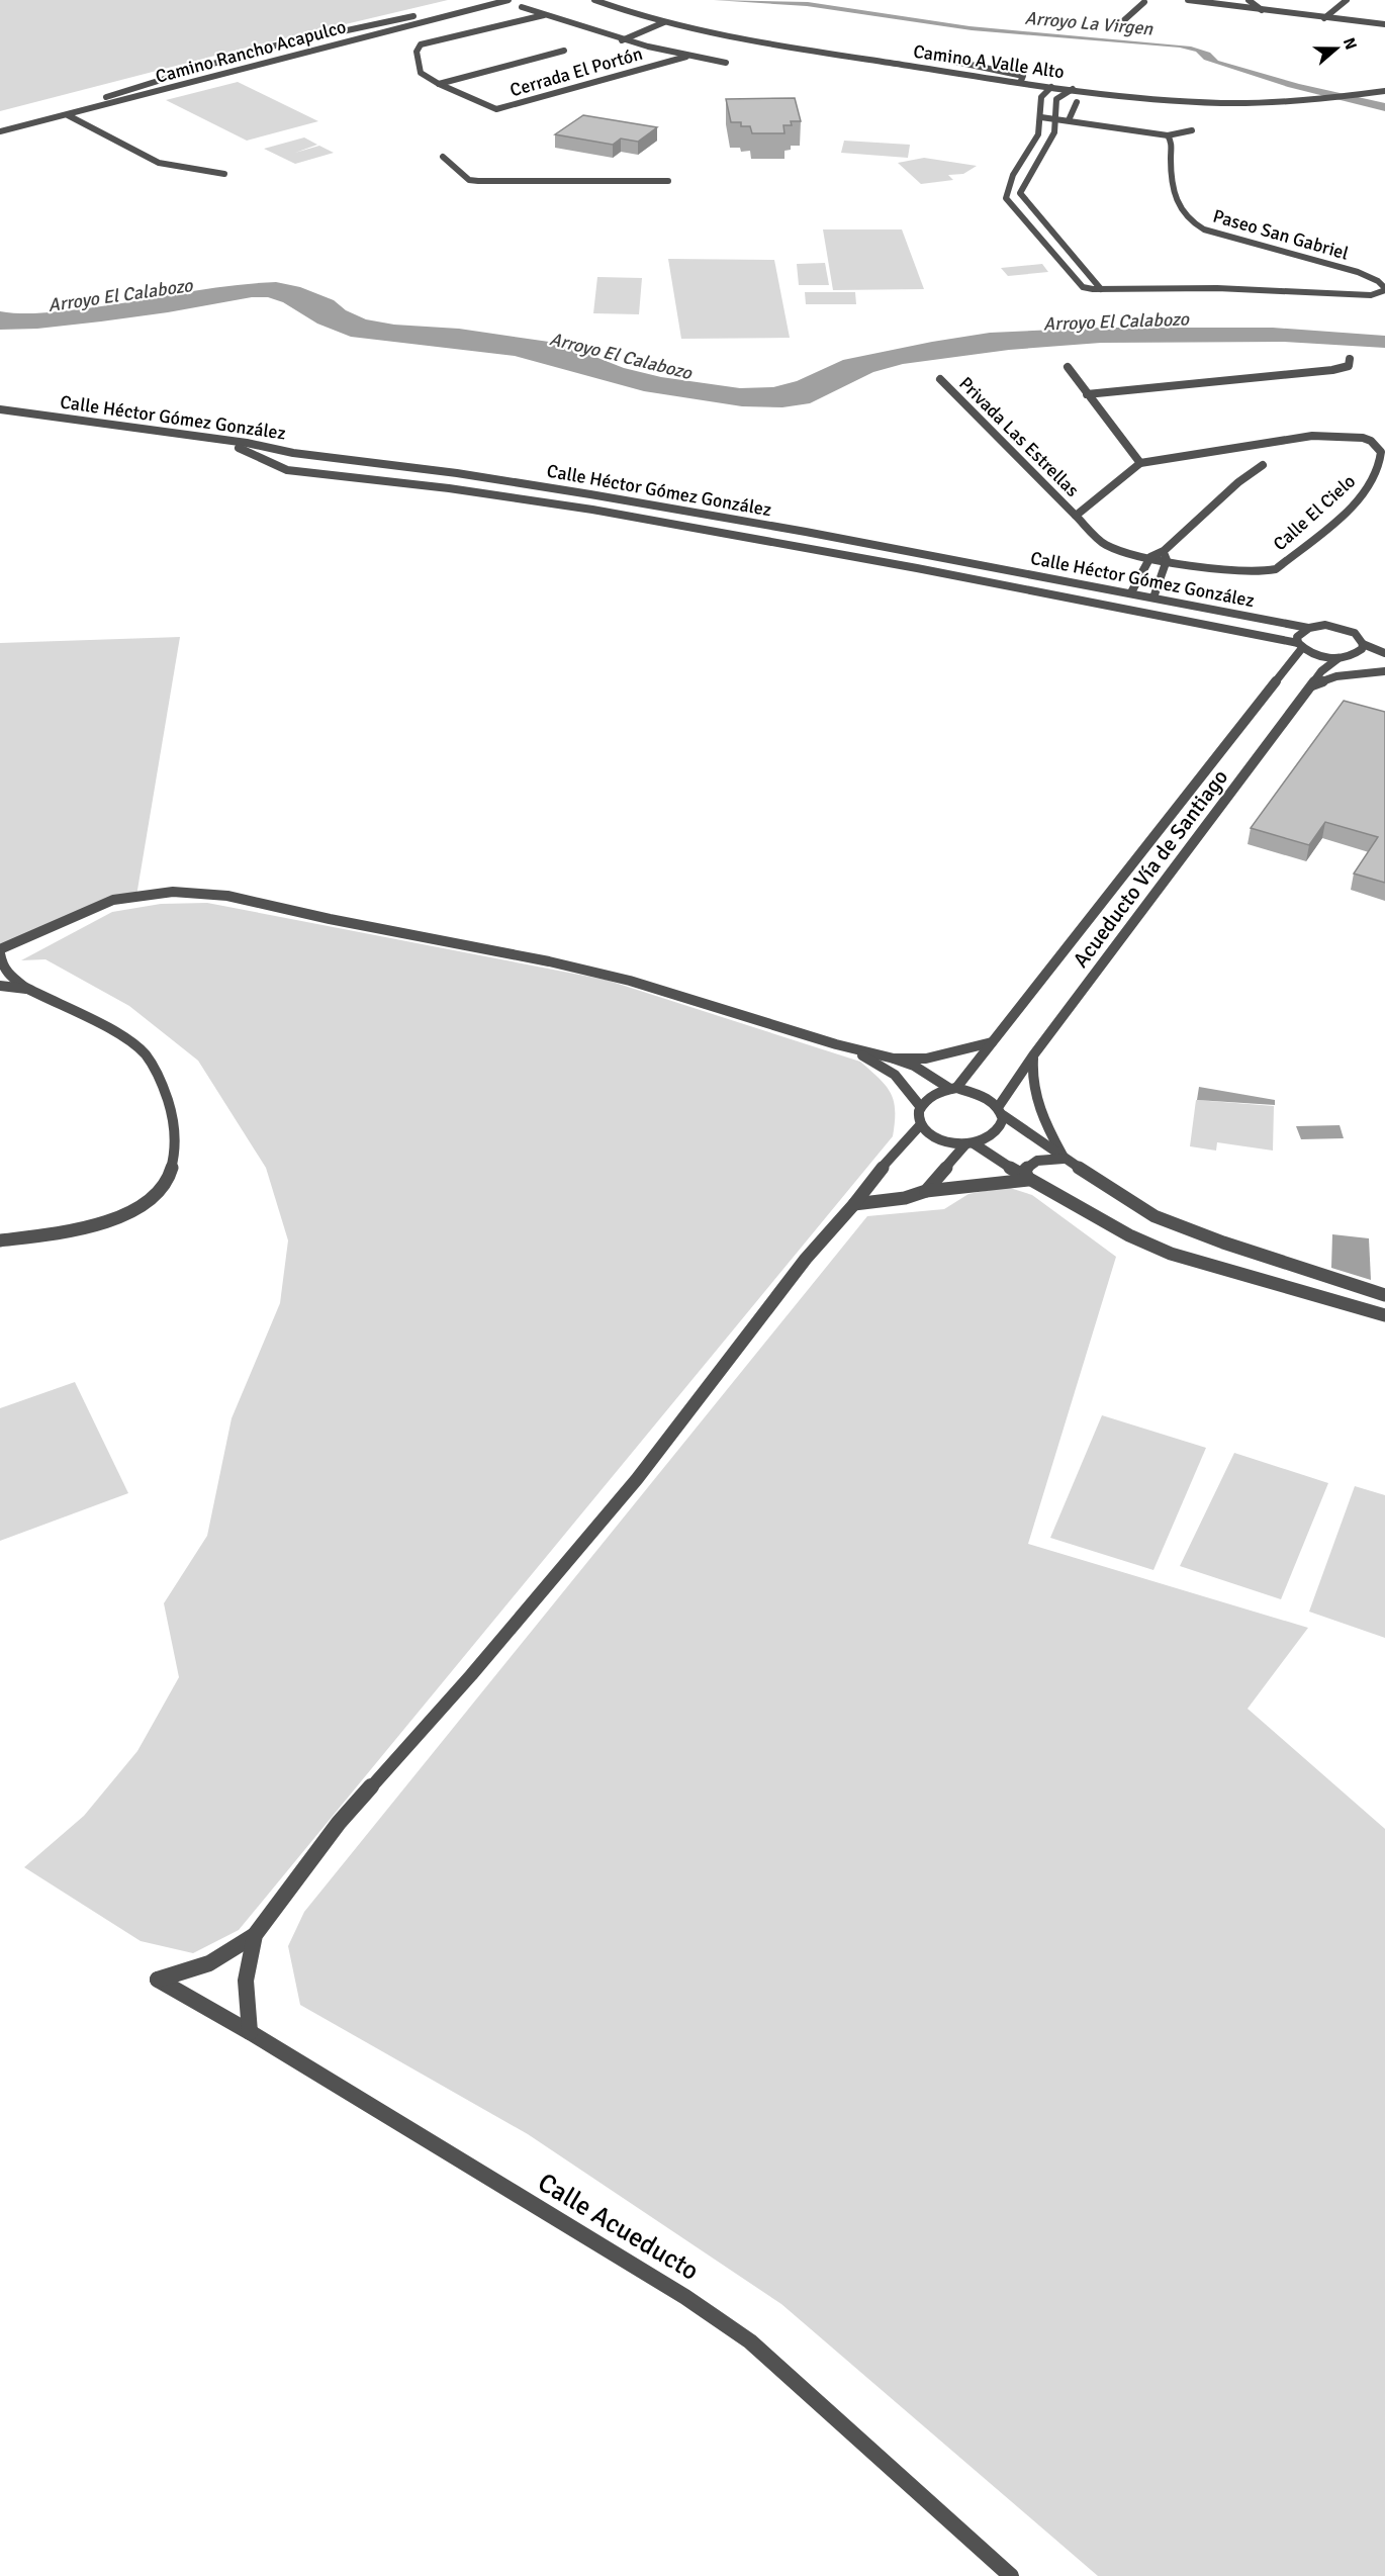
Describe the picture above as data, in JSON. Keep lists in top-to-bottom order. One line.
{"streets":{"street":["Camino Rancho Acapulco","Camino A Valle Alto","Cerrada El Portón","Paseo San Gabriel","Calle Héctor Gómez González","Privada Las Estrellas","Calle El Cielo","Acueducto Vía de Santiago","Calle Acueducto"]},"crossings":[["Calle Héctor Gómez González","Acueducto Vía de Santiago"],["Privada Las Estrellas","Calle El Cielo"]],"water":["Arroyo La Virgen","Arroyo El Calabozo"],"north":"right"}
